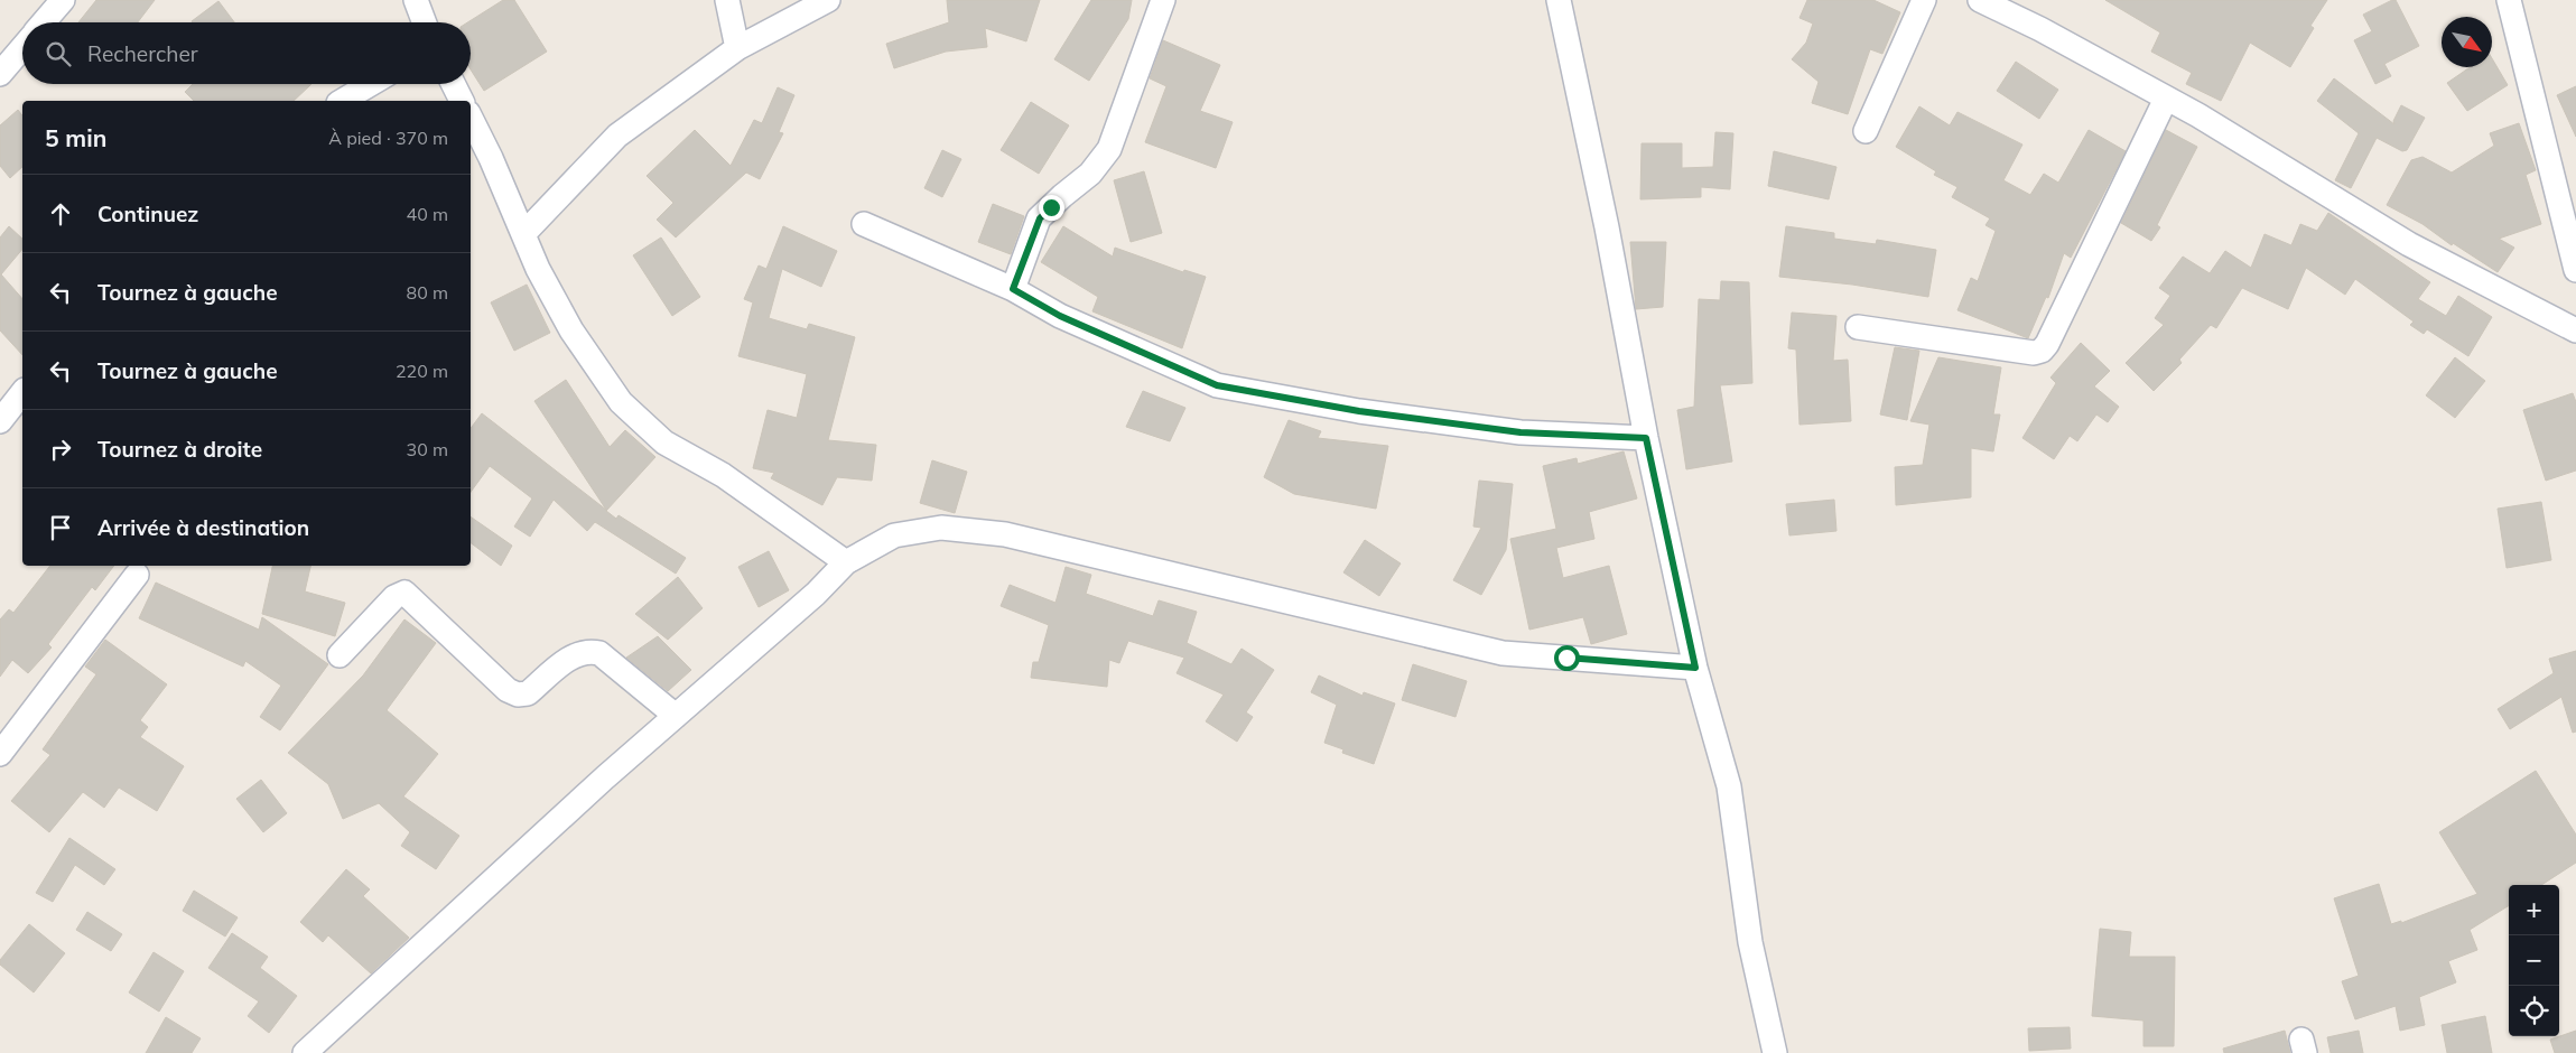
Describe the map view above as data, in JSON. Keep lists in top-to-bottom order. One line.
{"north":"bottom right","page":{"search":"Rechercher","heading":["5 min","À pied · 370 m"],"list":[["Continuez","40 m"],["Tournez à gauche","80 m"],["Tournez à gauche","220 m"],["Tournez à droite","30 m"],"Arrivée à destination"],"map_buttons":["+","−"]}}
